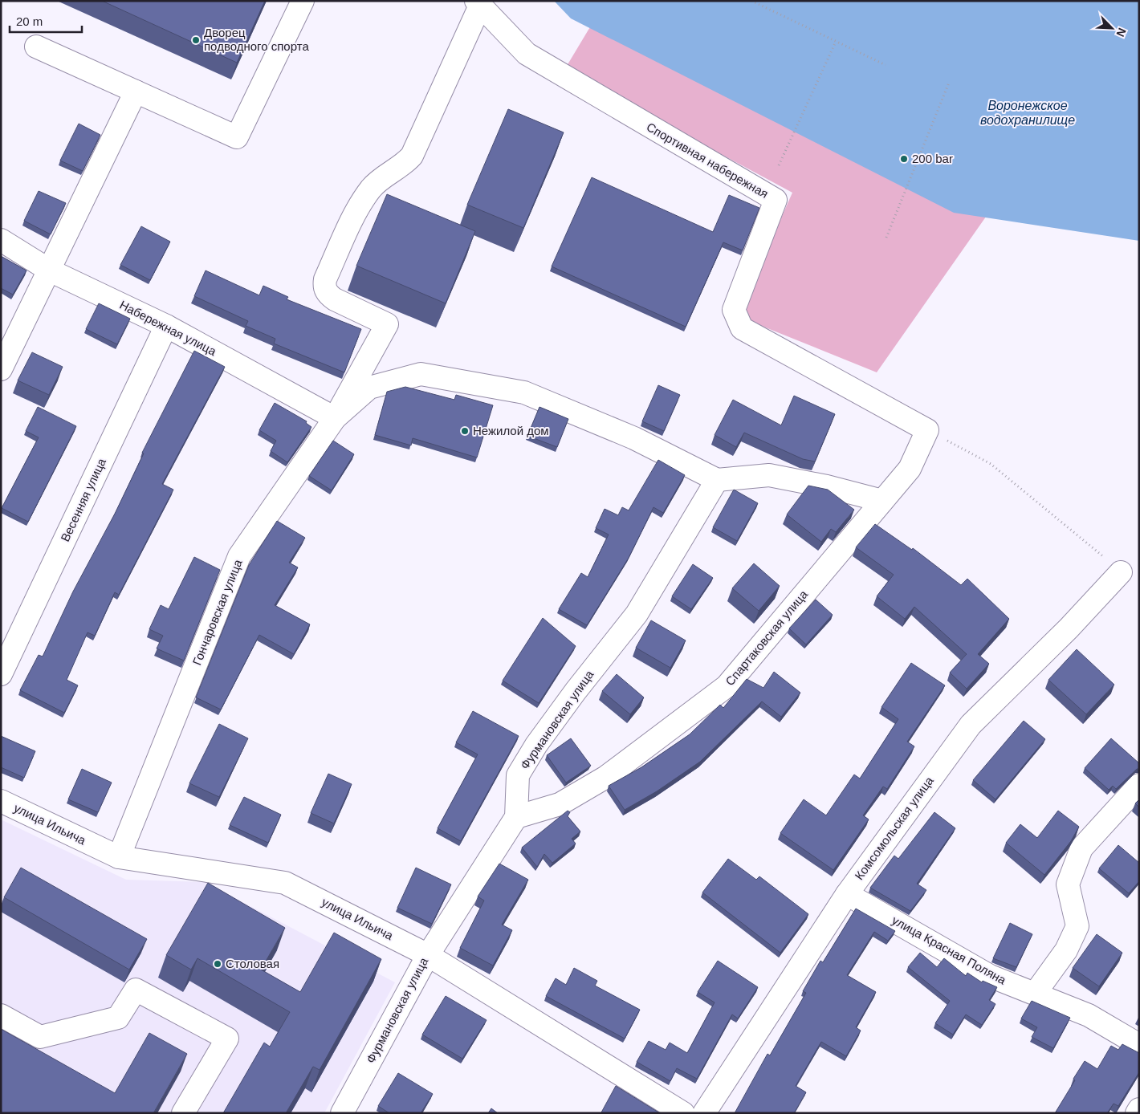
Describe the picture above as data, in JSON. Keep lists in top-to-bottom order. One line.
{"streets":{"street":["Спортивная набережная","Набережная улица","Весенняя улица","Гончаровская улица","Спартаковская улица","Фурмановская улица","улица Ильича","Комсомольская улица","улица Красная Поляна"]},"crossings":[["Спортивная набережная","Гончаровская улица"],["Спортивная набережная","Спартаковская улица"],["Набережная улица","Весенняя улица"],["Набережная улица","Гончаровская улица"],["Гончаровская улица","улица Ильича"],["Спартаковская улица","Фурмановская улица"],["Фурмановская улица","улица Ильича"],["Комсомольская улица","улица Красная Поляна"]],"water":["Воронежское водохранилище"],"places":["Дворец подводного спорта","200 bar","Нежилой дом","Столовая"],"scale_bar":"20 m","north":"bottom right"}
